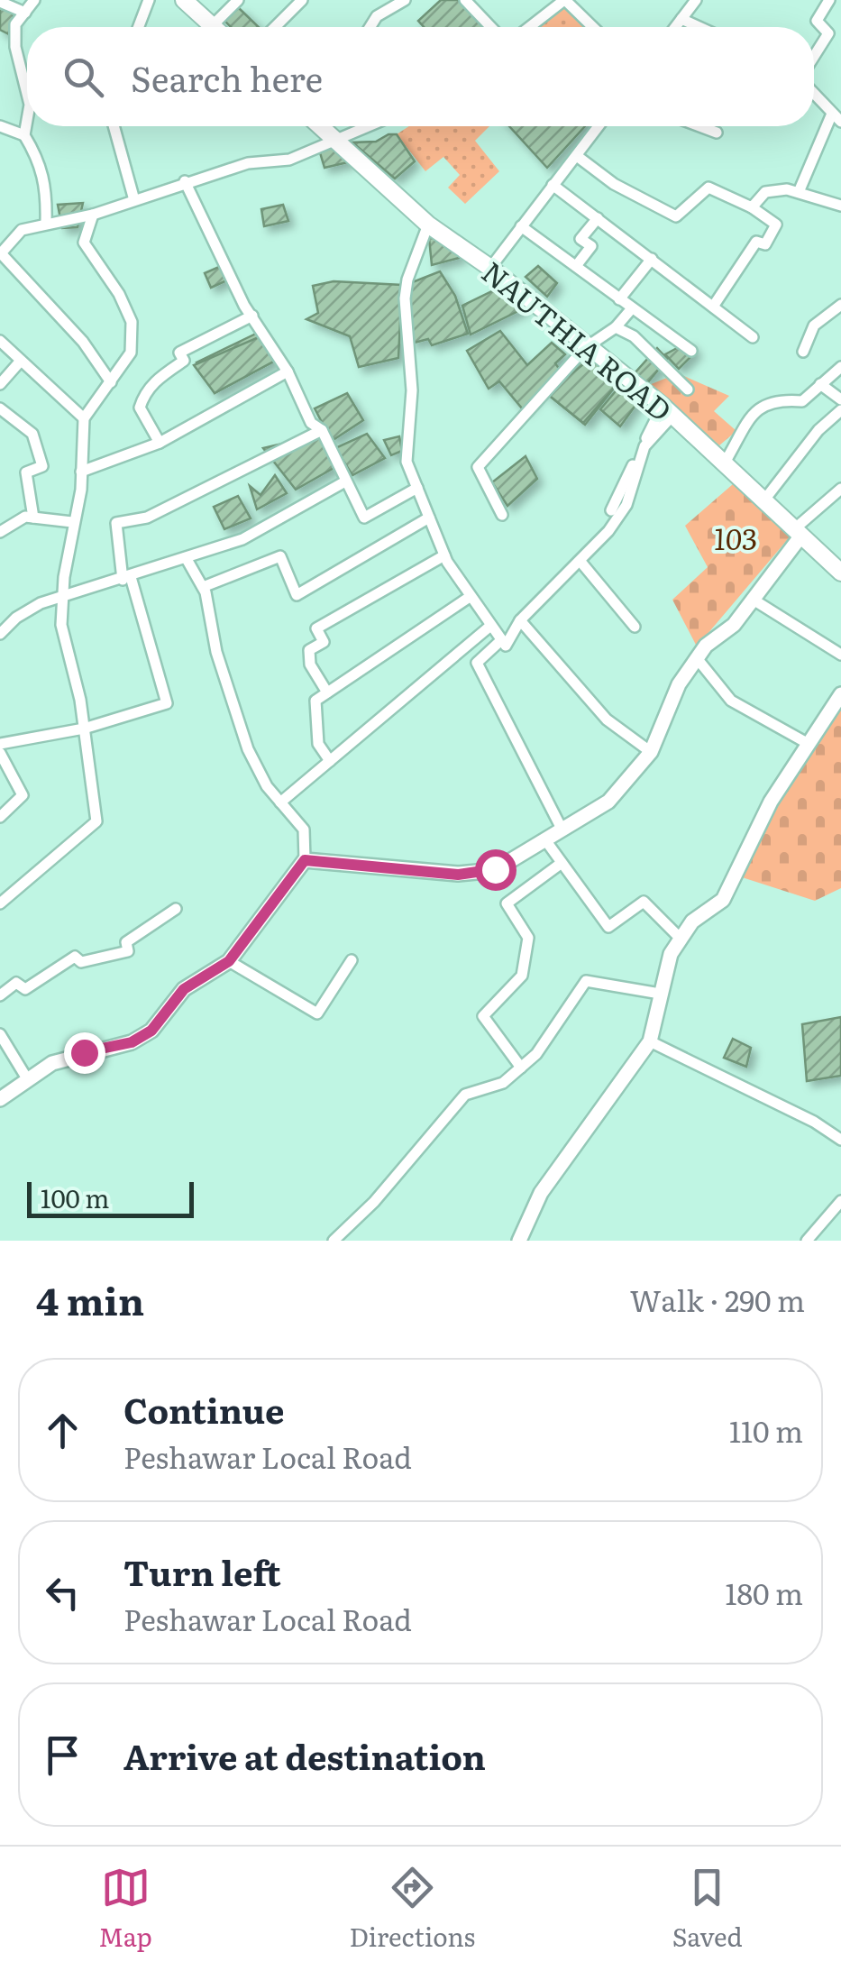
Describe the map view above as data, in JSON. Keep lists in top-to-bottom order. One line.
{"streets":{"main road":["NAUTHIA ROAD"]},"parks":["103"],"scale_bar":"100 m","page":{"search":"Search here","scale":"100 m","heading":["4 min","Walk · 290 m"],"list":[["Continue","Peshawar Local Road","110 m"],["Turn left","Peshawar Local Road","180 m"],"Arrive at destination"],"nav":["Map","Directions","Saved"]}}
